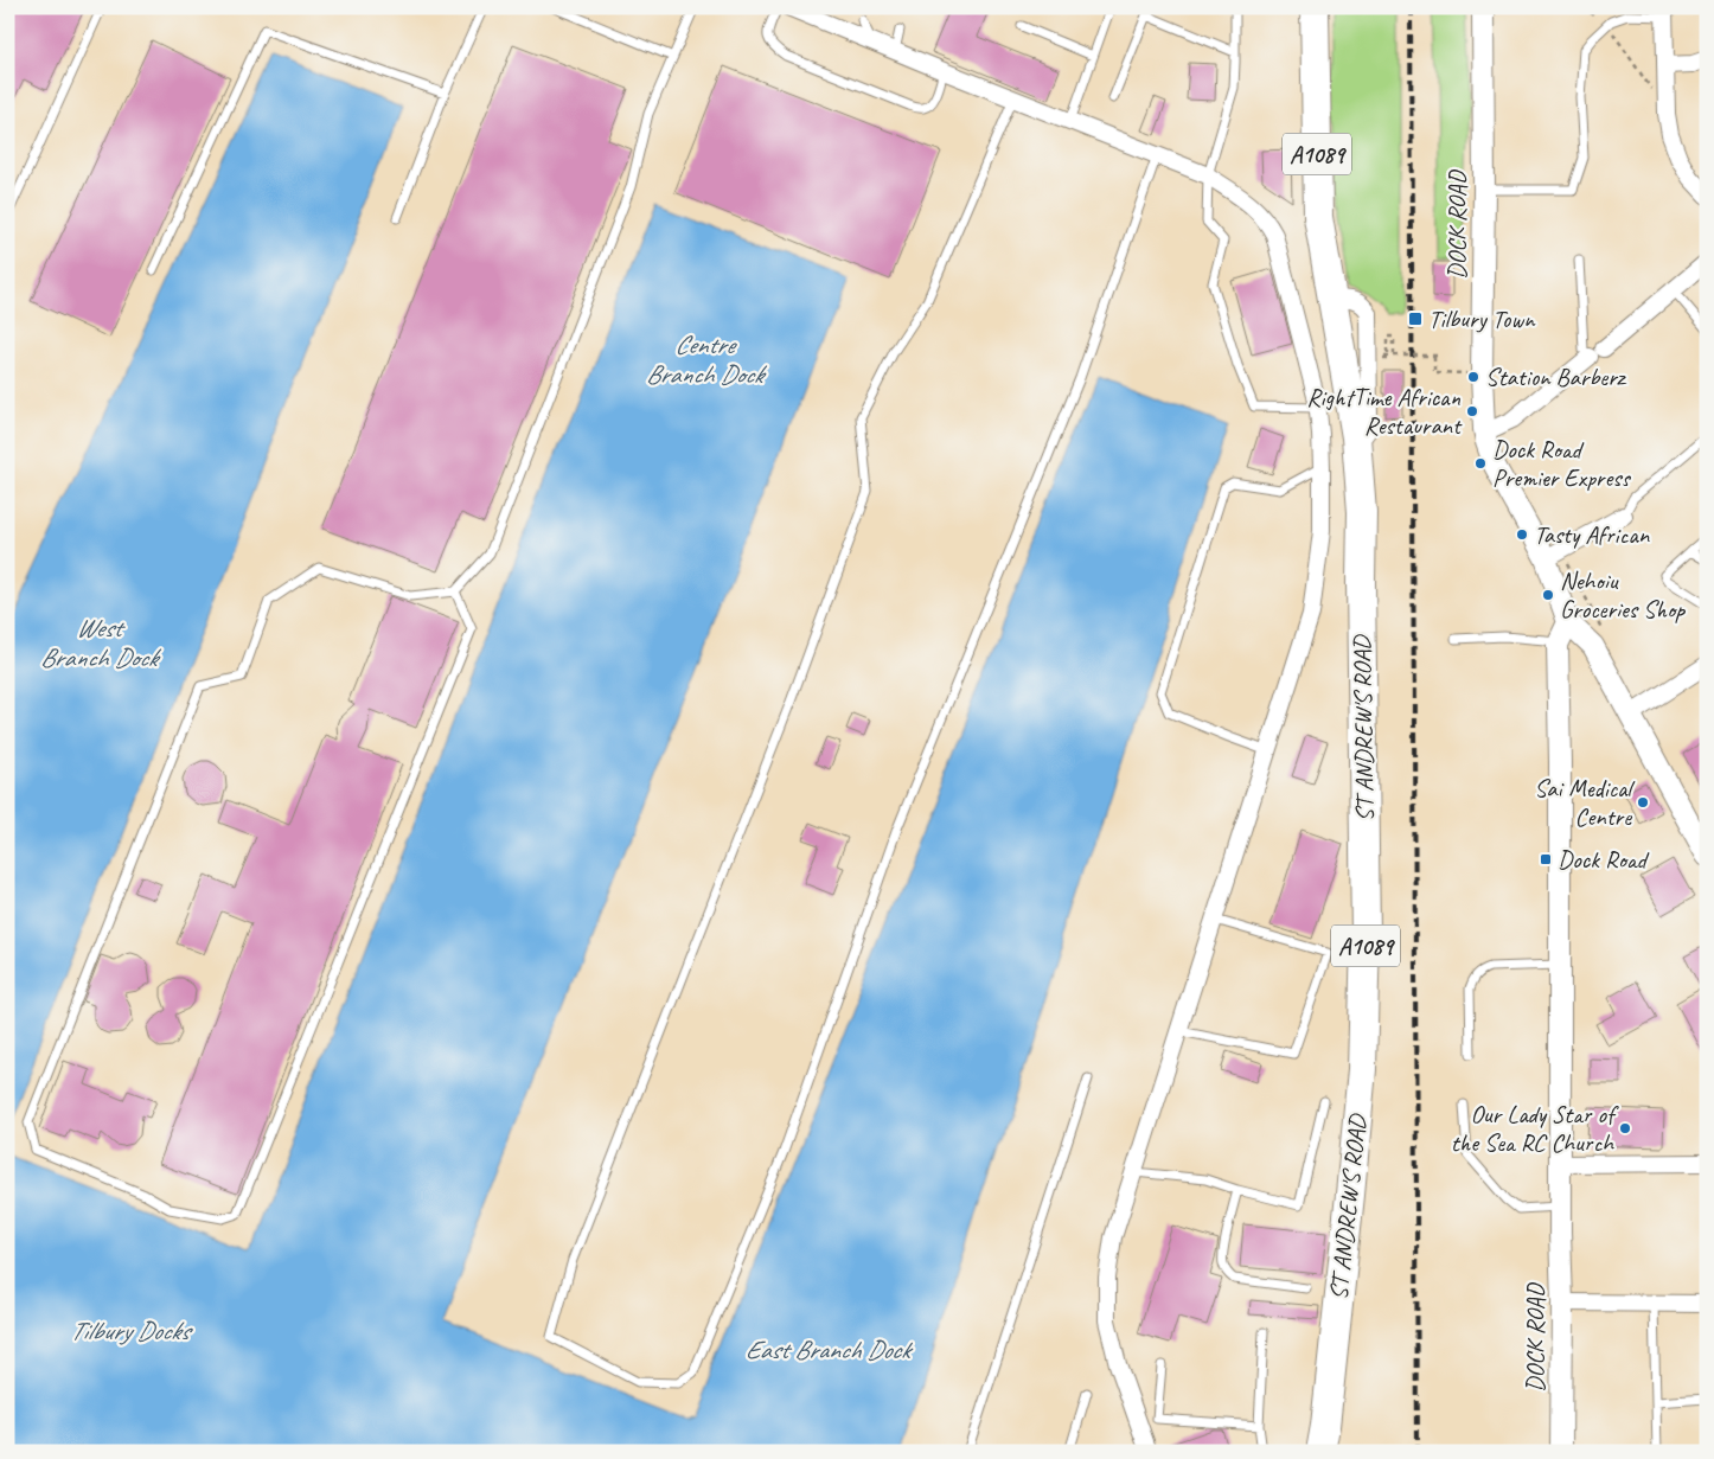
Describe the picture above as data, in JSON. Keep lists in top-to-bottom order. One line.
{"streets":{"highway":["A1089","ST ANDREW'S ROAD"],"street":["DOCK ROAD"]},"water":["Centre Branch Dock","West Branch Dock","Tilbury Docks","East Branch Dock"],"places":{"transit":["Tilbury Town","Dock Road"],"other":["Station Barberz","RightTime African Restaurant","Dock Road Premier Express","Tasty African","Nehoiu Groceries Shop","Sai Medical Centre","Our Lady Star of the Sea RC Church"]}}
